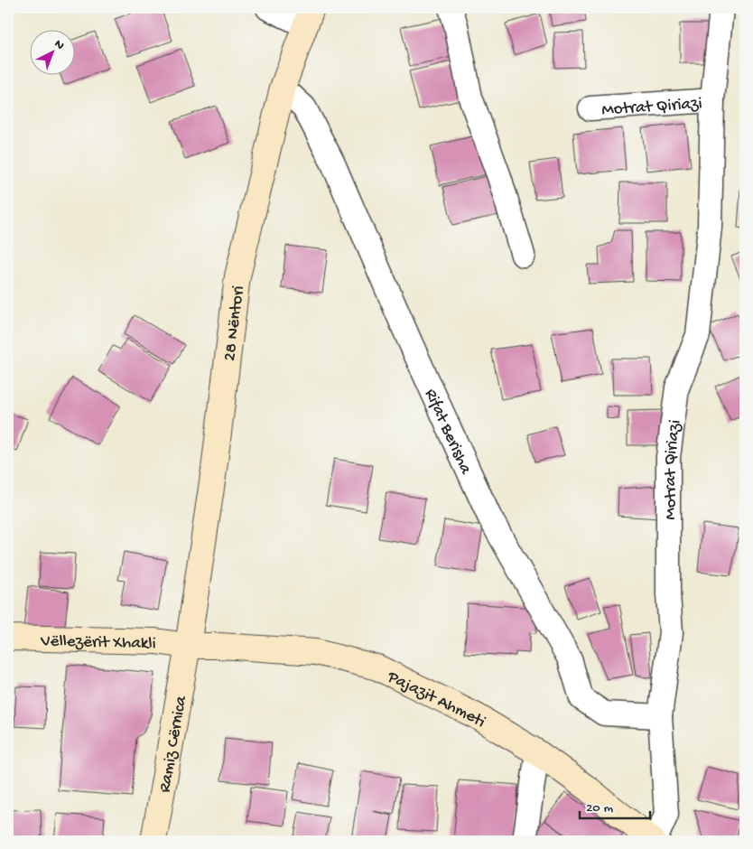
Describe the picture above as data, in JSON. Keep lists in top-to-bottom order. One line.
{"streets":{"street":["Motrat Qiriazi","28 Nëntori","Rifat Berisha","Vëllezërit Xhakli","Pajazit Ahmeti","Ramiz Cërnica"]},"crossings":[["Motrat Qiriazi","Rifat Berisha"],["Motrat Qiriazi","Pajazit Ahmeti"],["28 Nëntori","Rifat Berisha"],["28 Nëntori","Vëllezërit Xhakli"],["28 Nëntori","Pajazit Ahmeti"],["28 Nëntori","Ramiz Cërnica"],["Vëllezërit Xhakli","Pajazit Ahmeti"],["Vëllezërit Xhakli","Ramiz Cërnica"],["Pajazit Ahmeti","Ramiz Cërnica"]],"scale_bar":"20 m","north":"top right"}
